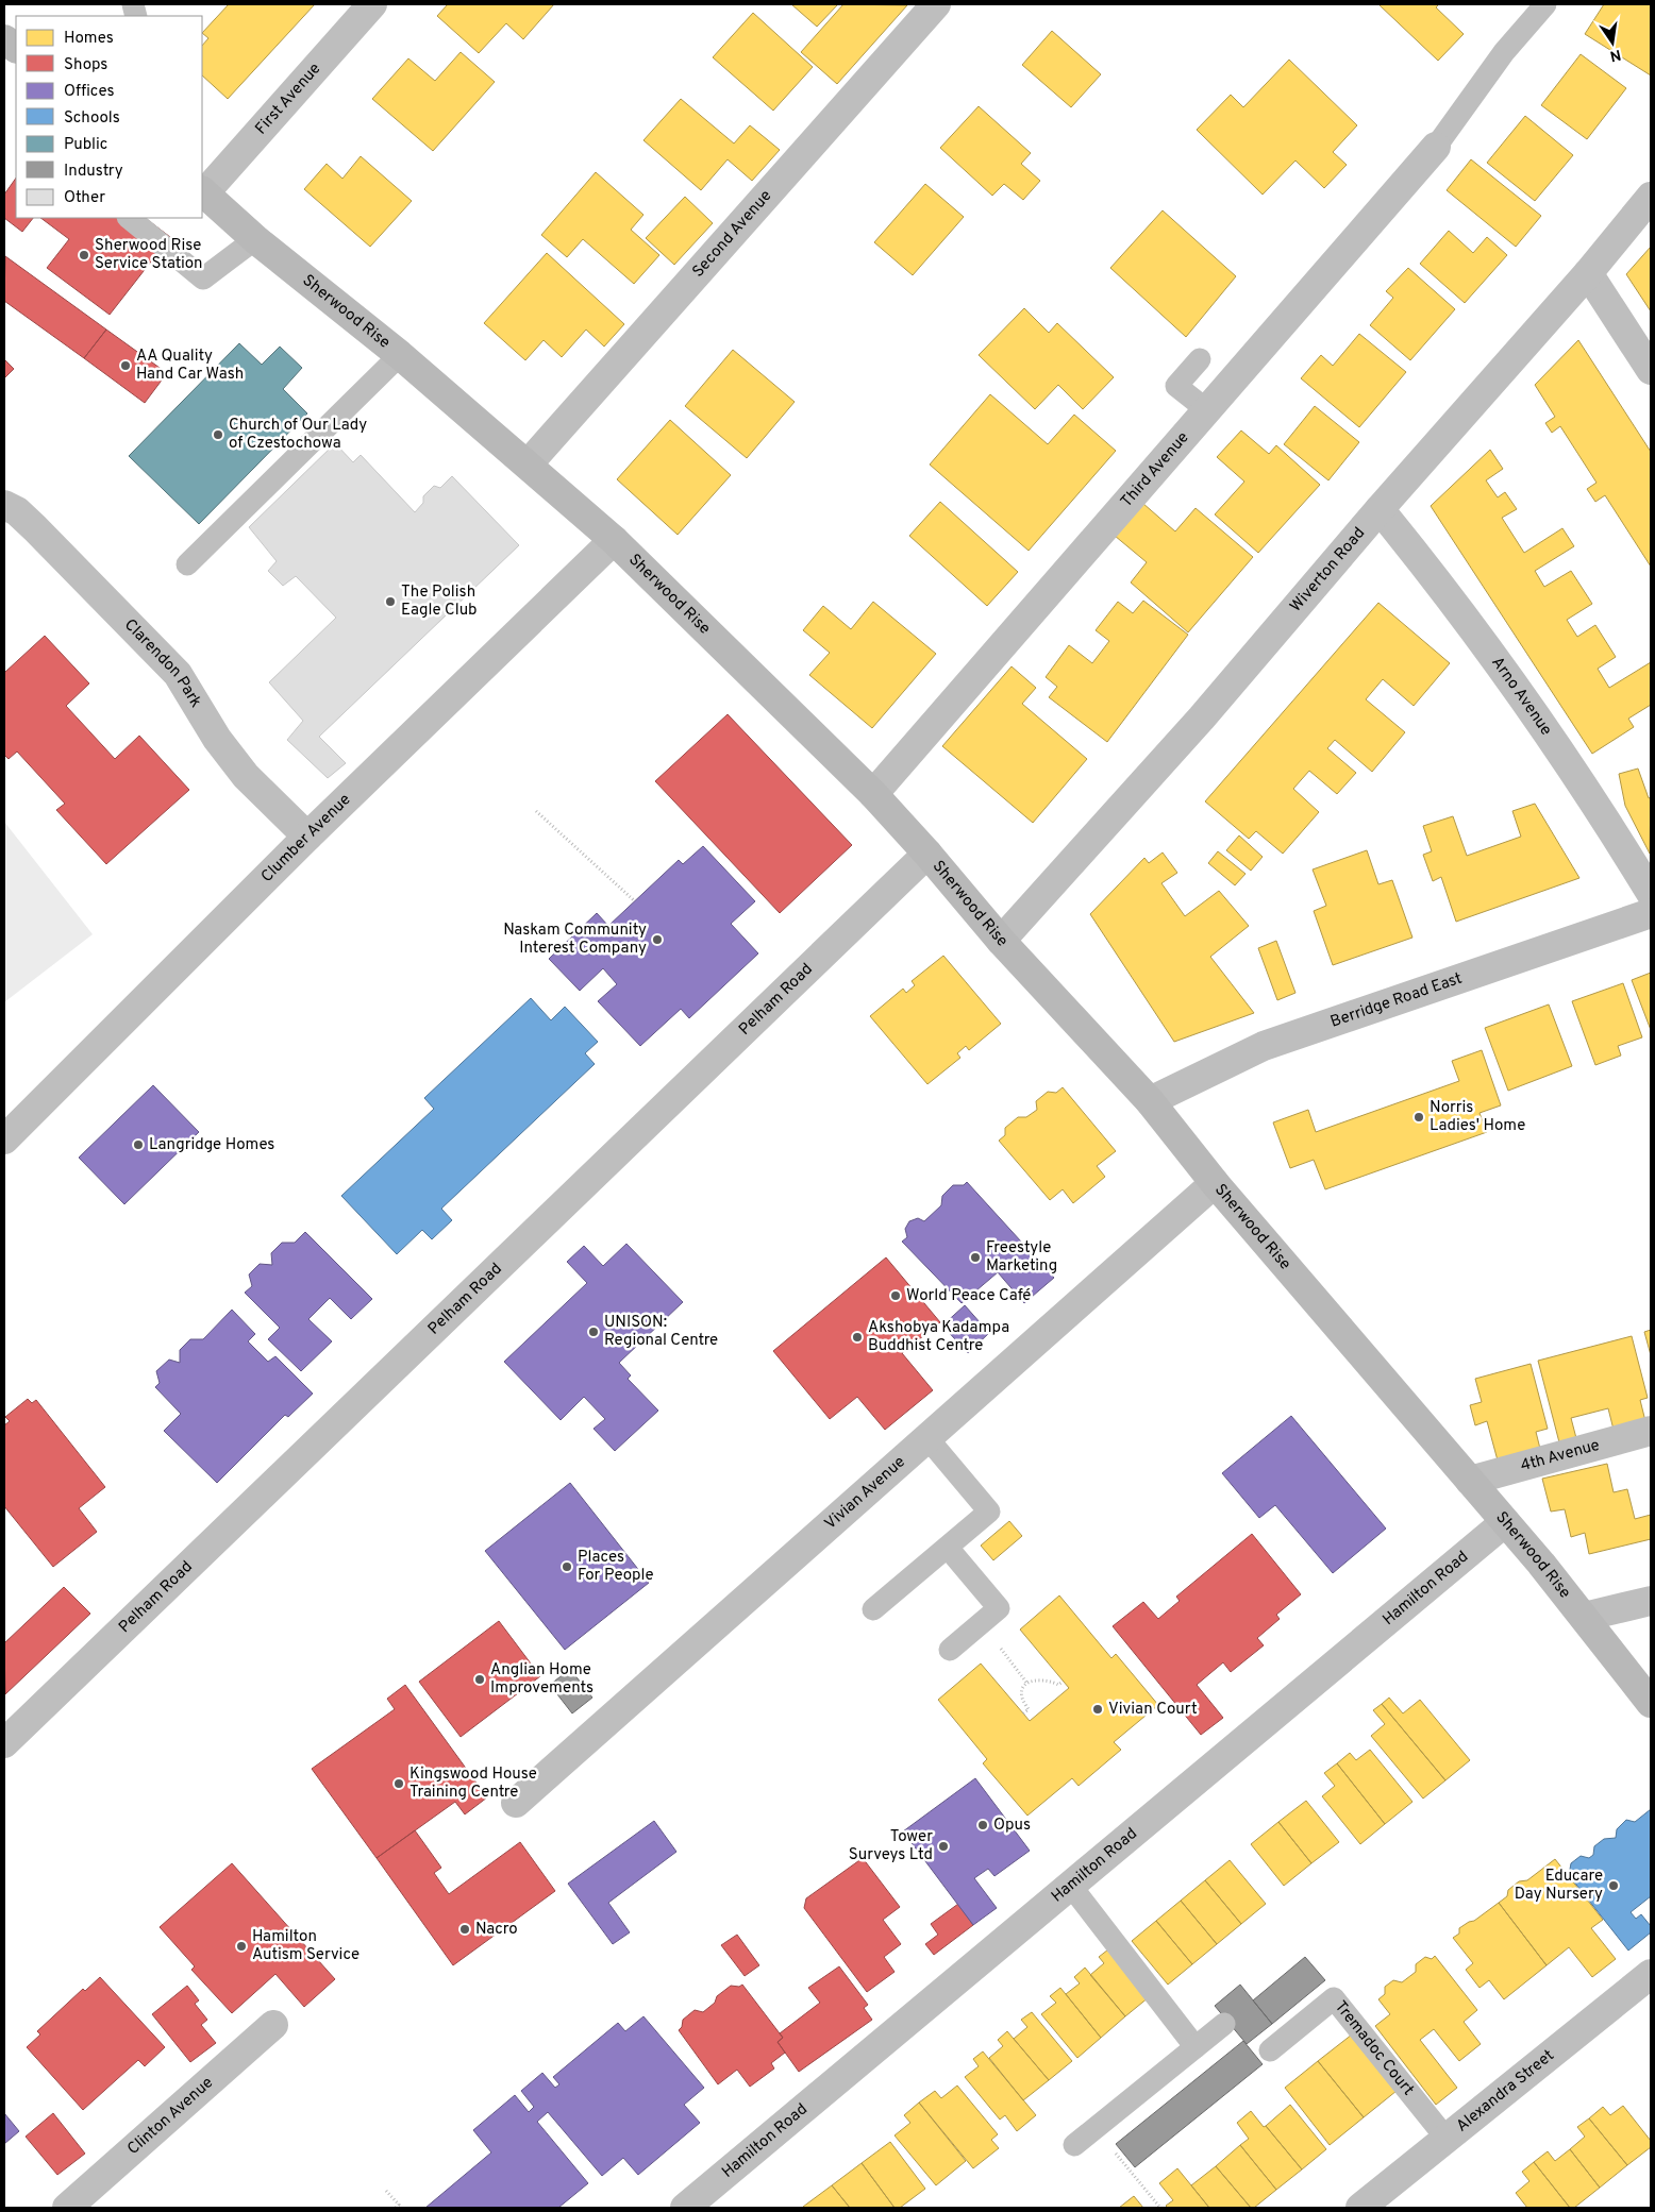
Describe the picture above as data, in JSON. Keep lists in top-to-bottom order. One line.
{"streets":{"main road":["Sherwood Rise"],"street":["First Avenue","Second Avenue","Third Avenue","Wiverton Road","Clarendon Park","Arno Avenue","Clumber Avenue","Pelham Road","Berridge Road East","4th Avenue","Vivian Avenue","Hamilton Road","Alexandra Street","Clinton Avenue"],"lane":["Tremadoc Court"]},"crossings":[["First Avenue","Sherwood Rise"],["Second Avenue","Sherwood Rise"],["Sherwood Rise","Third Avenue"],["Sherwood Rise","Wiverton Road"],["Sherwood Rise","Clumber Avenue"],["Sherwood Rise","Pelham Road"],["Sherwood Rise","Berridge Road East"],["Sherwood Rise","4th Avenue"],["Sherwood Rise","Vivian Avenue"],["Sherwood Rise","Hamilton Road"],["Wiverton Road","Arno Avenue"],["Clarendon Park","Clumber Avenue"],["Tremadoc Court","Alexandra Street"]],"places":["Sherwood Rise Service Station","AA Quality Hand Car Wash","Church of Our Lady of Czestochowa","The Polish Eagle Club","Naskam Community Interest Company","Norris Ladies' Home","Langridge Homes","Freestyle Marketing","World Peace Café","UNISON: Regional Centre","Akshobya Kadampa Buddhist Centre","Places For People","Anglian Home Improvements","Vivian Court","Kingswood House Training Centre","Opus","Tower Surveys Ltd","Educare Day Nursery","Nacro","Hamilton Autism Service"],"legend":["Homes","Shops","Offices","Schools","Public","Industry","Other"],"north":"bottom"}
